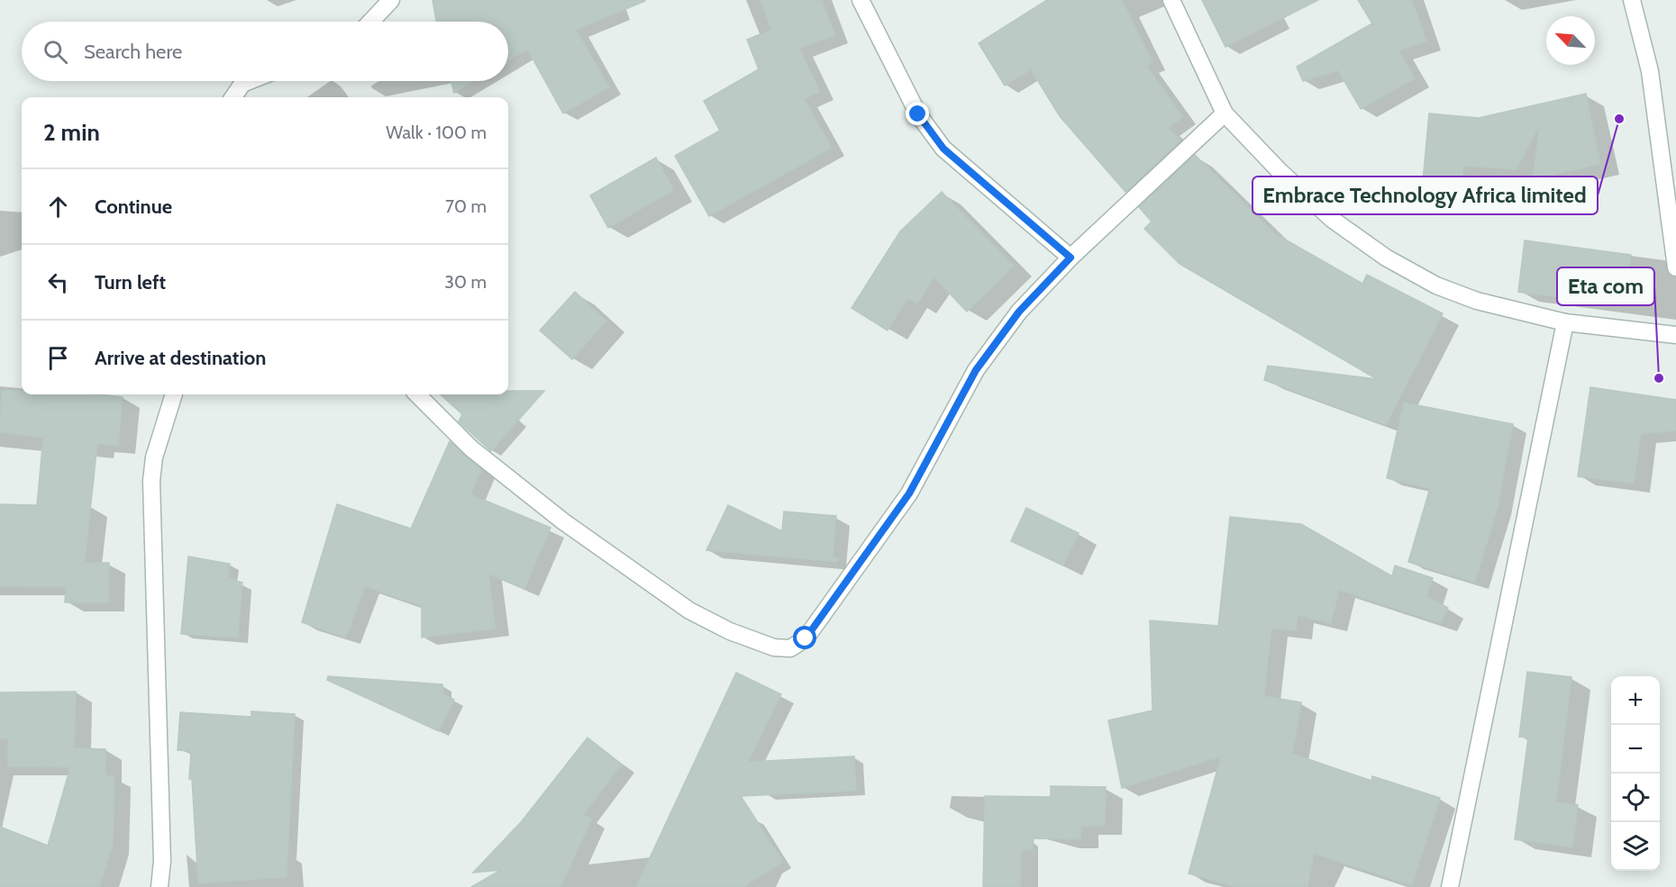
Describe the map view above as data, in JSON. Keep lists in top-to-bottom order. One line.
{"places":["Embrace Technology Africa limited","Eta com"],"north":"top left","page":{"search":"Search here","heading":["2 min","Walk · 100 m"],"list":[["Continue","70 m"],["Turn left","30 m"],"Arrive at destination"],"map_buttons":["+","−"]}}
